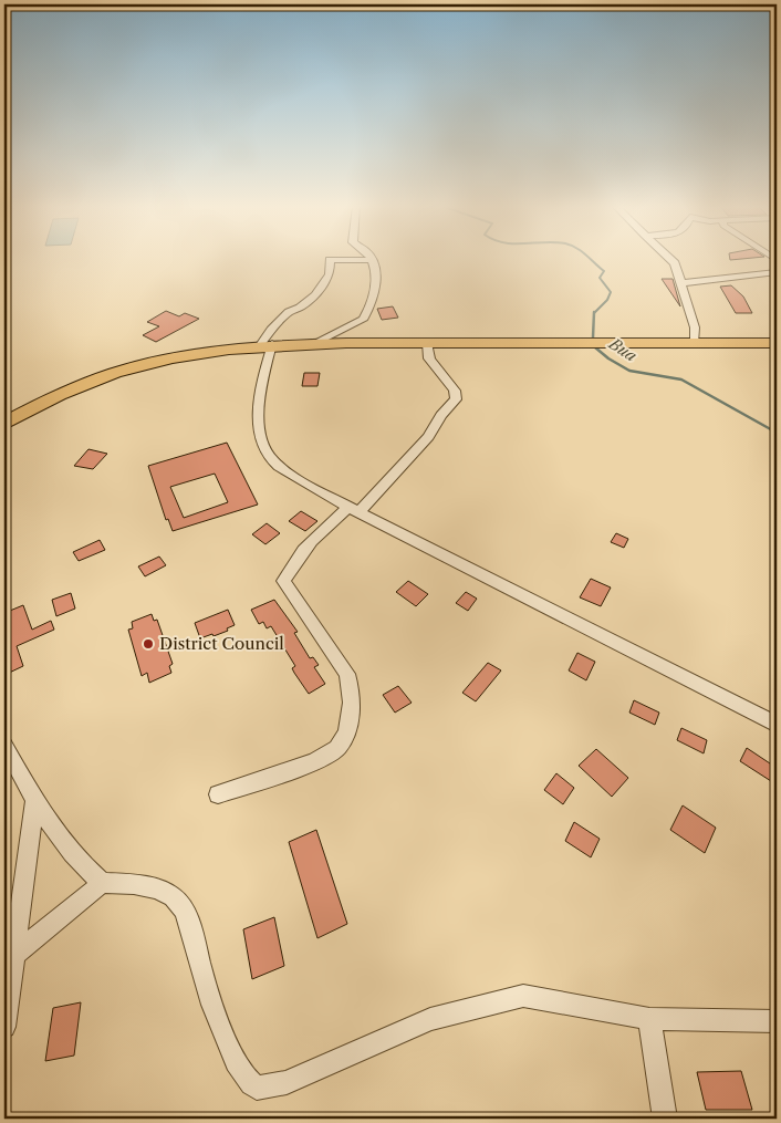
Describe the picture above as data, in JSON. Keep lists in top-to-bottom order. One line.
{"water":["Bua"],"places":["District Council"]}
